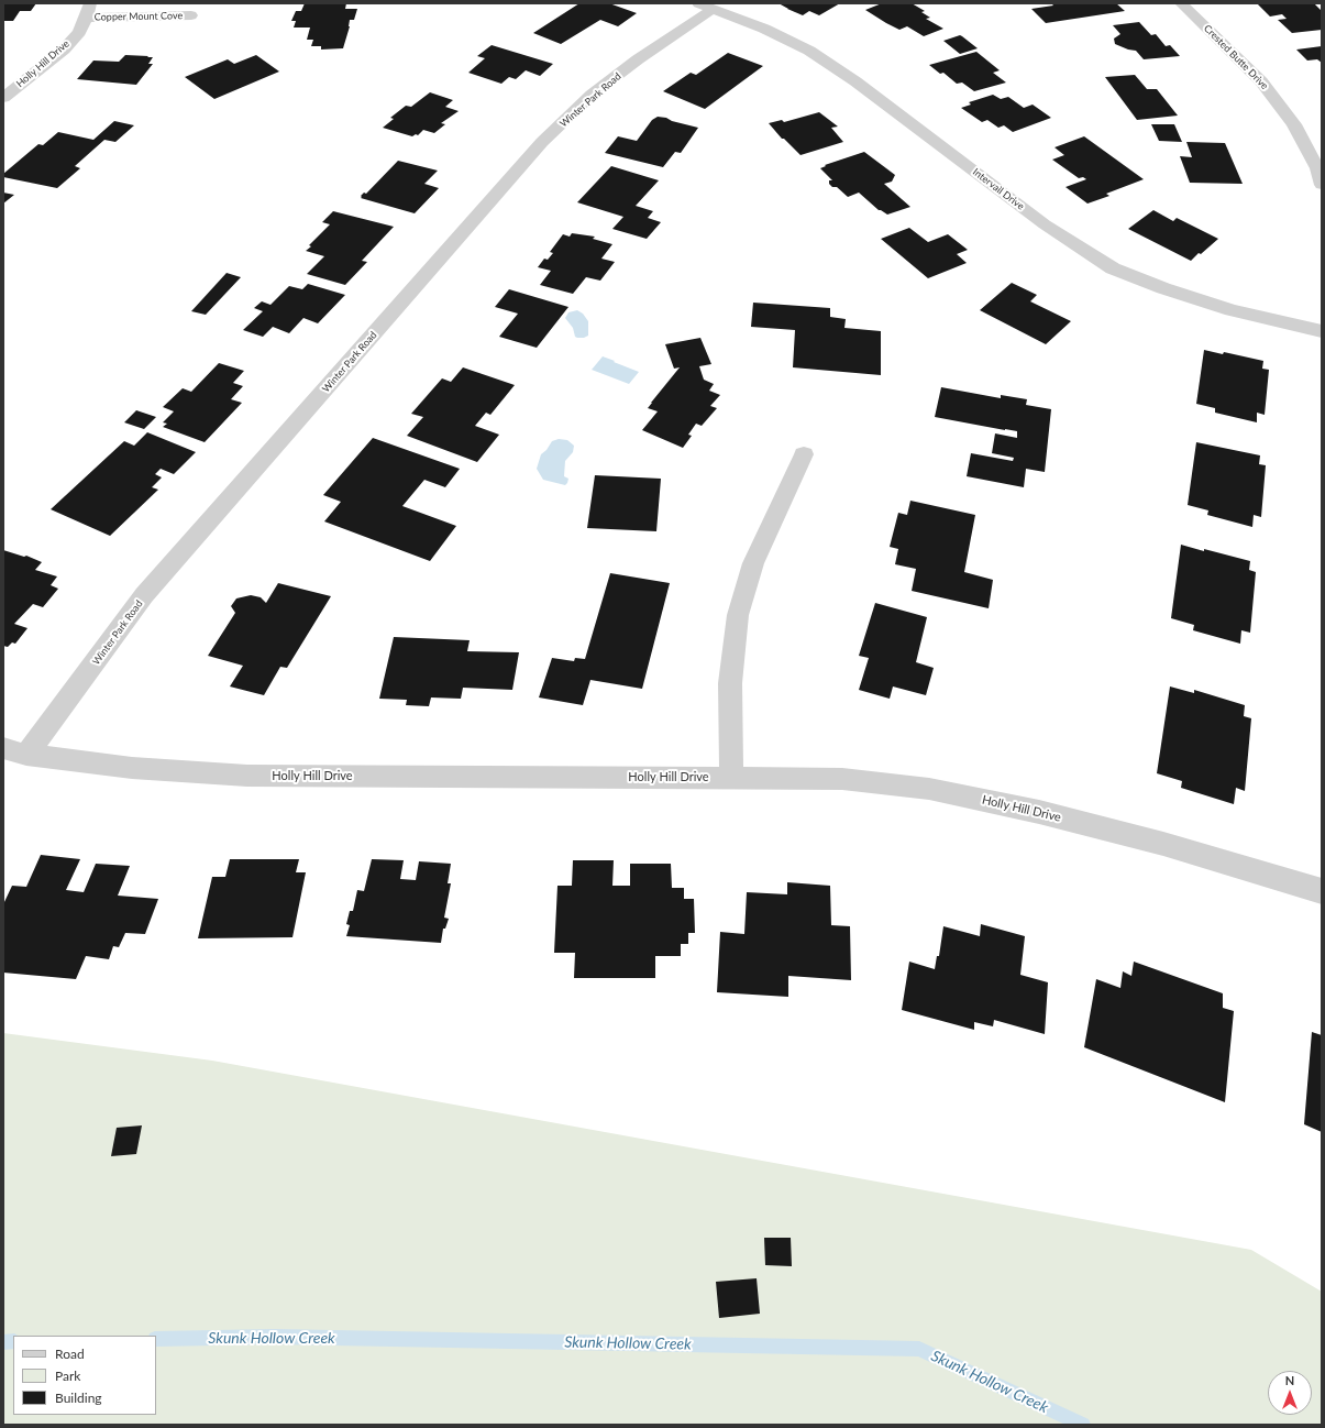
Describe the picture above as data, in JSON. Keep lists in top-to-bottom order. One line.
{"streets":{"street":["Copper Mount Cove","Crested Butte Drive","Holly Hill Drive","Winter Park Road","Intervail Drive"]},"crossings":[["Copper Mount Cove","Holly Hill Drive"],["Holly Hill Drive","Winter Park Road"],["Winter Park Road","Intervail Drive"]],"water":["Skunk Hollow Creek"],"legend":["Road","Park","Building"],"north":"top"}
